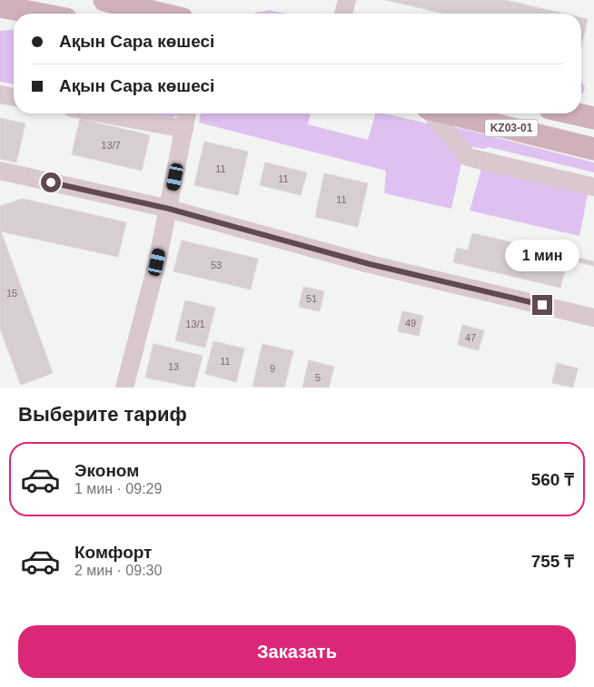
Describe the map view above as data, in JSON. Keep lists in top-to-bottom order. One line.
{"streets":{"main road":["KZ03-01"]},"house_numbers":["13/7","11","11","11","53","15","51","49","13/1","47","11","13","9","5"],"page":{"banner":["Ақын Сара көшесі","Ақын Сара көшесі"],"bubble":"1 мин","heading":"Выберите тариф","list":[{"name":"Эконом","note":"1 мин · 09:29","value":"560 ₸"},{"name":"Комфорт","note":"2 мин · 09:30","value":"755 ₸"}],"buttons":"Заказать"}}
